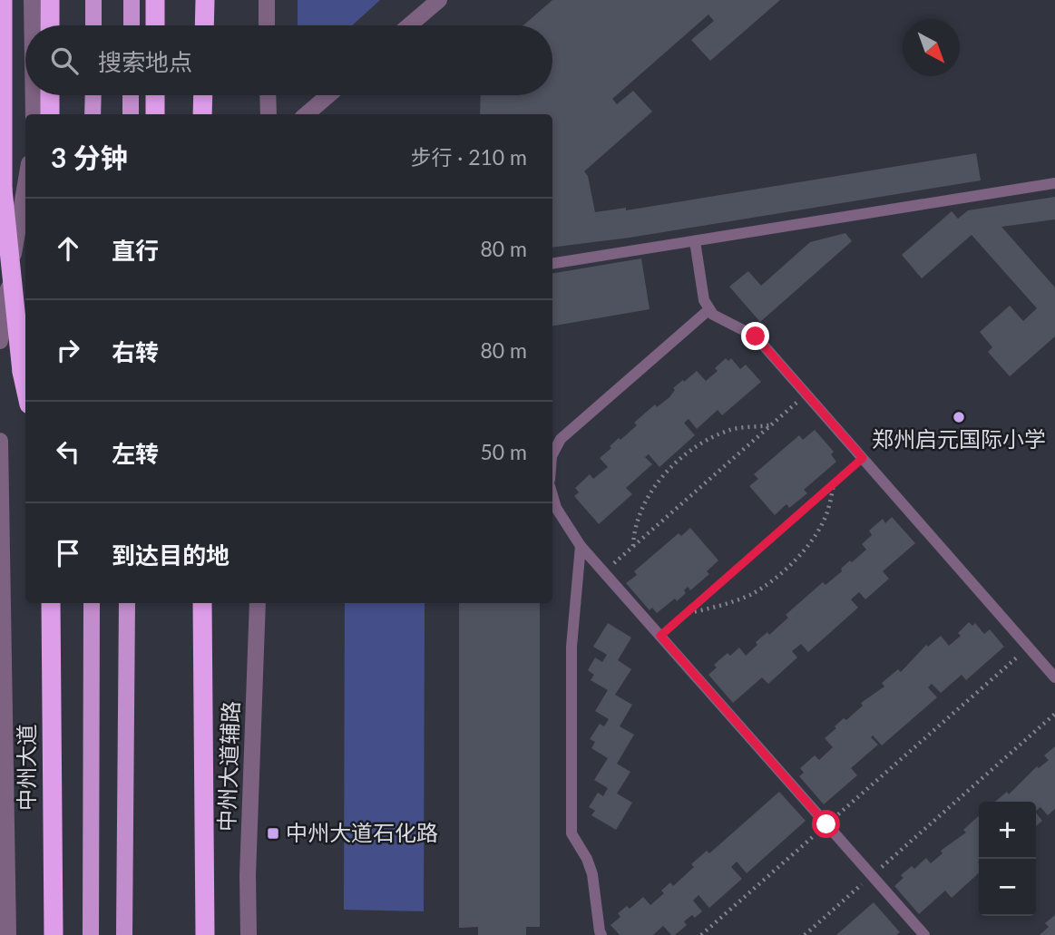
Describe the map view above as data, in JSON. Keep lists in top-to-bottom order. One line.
{"streets":{"highway":["中州大道"],"street":["中州大道辅路"]},"places":{"other":["郑州启元国际小学"],"transit":["中州大道石化路"]},"north":"bottom right","page":{"search":"搜索地点","heading":["3 分钟","步行 · 210 m"],"list":[["直行","80 m"],["右转","80 m"],["左转","50 m"],"到达目的地"],"map_buttons":["+","−"]}}
